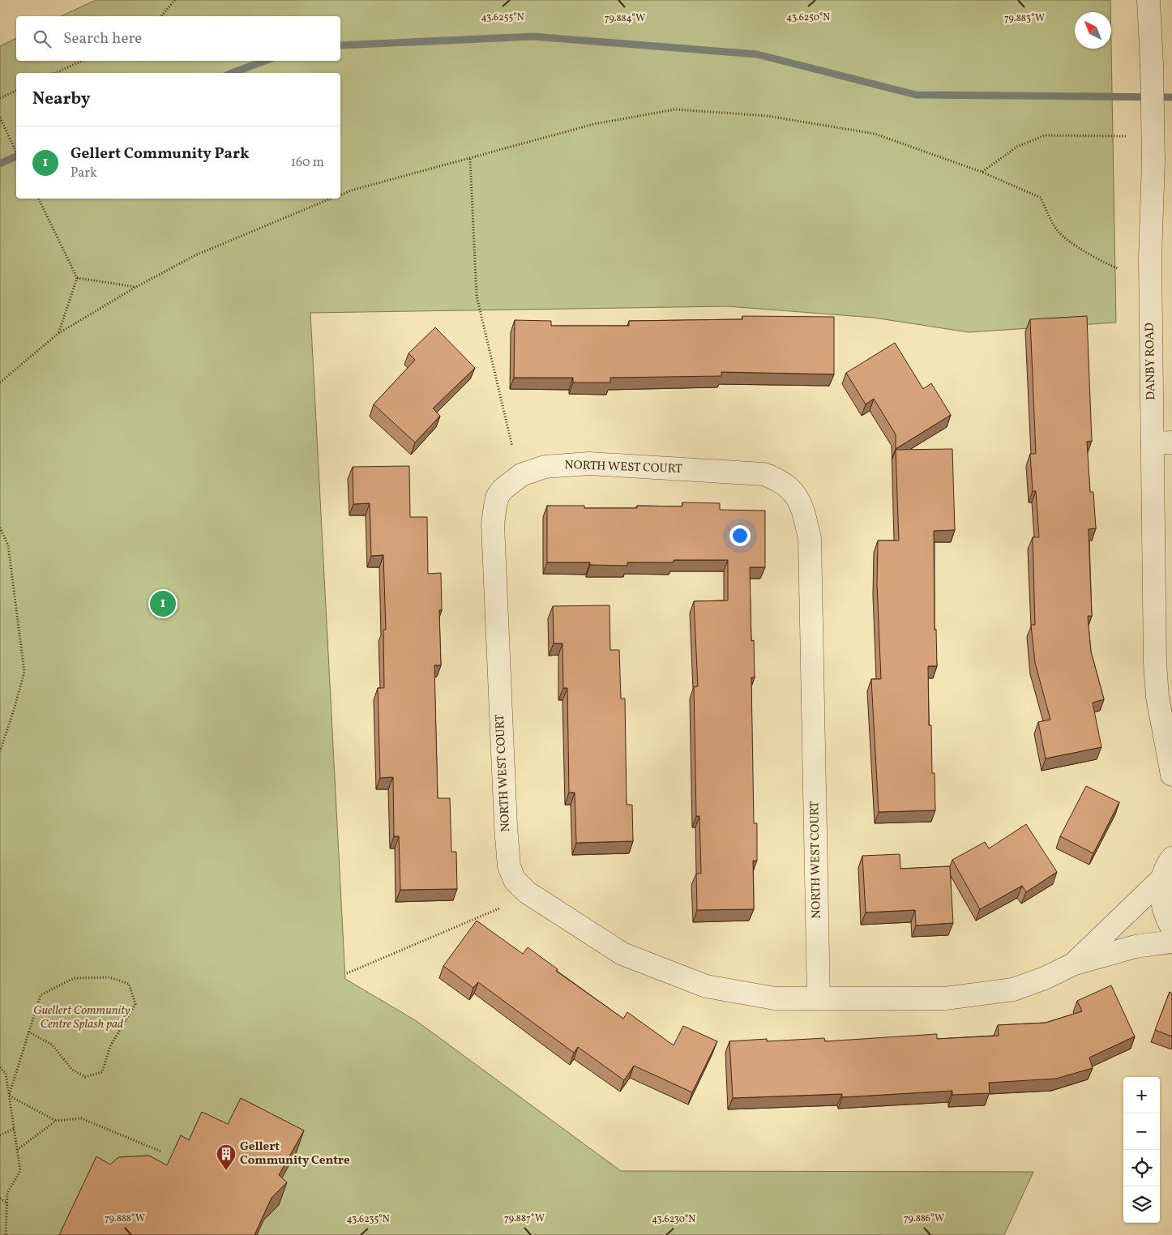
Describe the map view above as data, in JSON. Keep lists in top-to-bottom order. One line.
{"streets":{"street":["DANBY ROAD","NORTH WEST COURT"]},"parks":["Guellert Community Centre Splash pad"],"places":{"building":["Gellert Community Centre"]},"north":"top left","page":{"search":"Search here","heading":"Nearby","list":[{"mark":"1","name":"Gellert Community Park","note":"Park","value":"160 m"}],"pins":"1","map_buttons":["+","−"]},"coordinates":["43.6250°N","43.6255°N","79.884°W","79.883°W","79.888°W","79.887°W","79.886°W","43.6235°N","43.6230°N"]}
